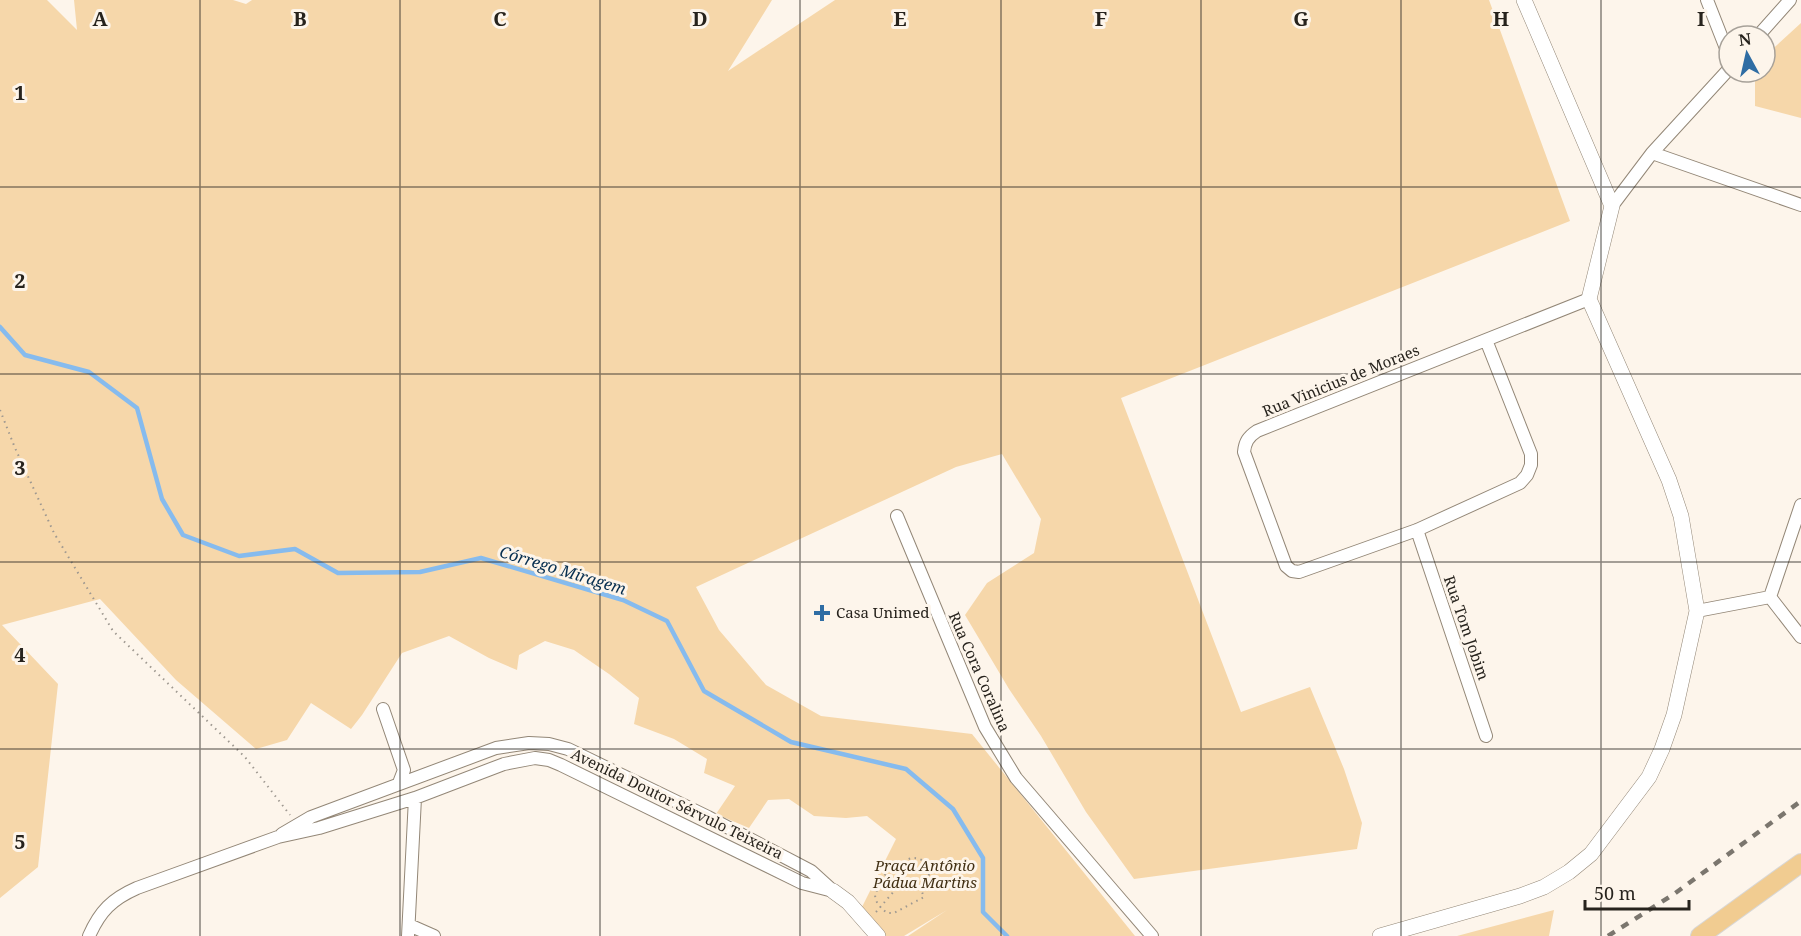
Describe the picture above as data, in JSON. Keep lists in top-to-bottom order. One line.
{"streets":{"street":["Rua Vinicius de Moraes","Rua Tom Jobim","Rua Cora Coralina","Avenida Doutor Sérvulo Teixeira"]},"crossings":[["Rua Vinicius de Moraes","Rua Tom Jobim"]],"water":["Córrego Miragem"],"parks":["Praça Antônio Pádua Martins"],"places":{"health":["Casa Unimed"]},"scale_bar":"50 m","north":"top","grid":{"columns":["A","B","C","D","E","F","G","H","I"],"rows":["1","2","3","4","5"]}}
